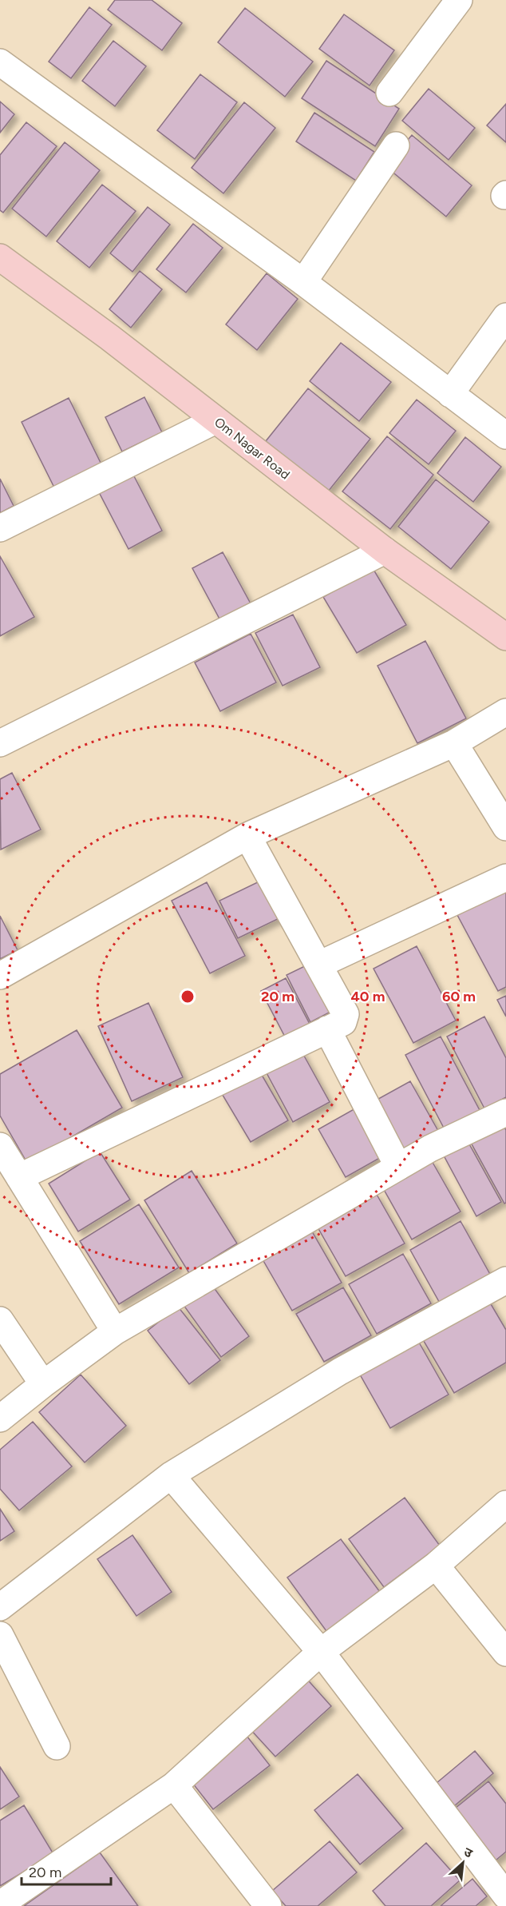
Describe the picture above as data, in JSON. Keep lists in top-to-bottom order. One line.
{"streets":{"street":["Om Nagar Road"]},"scale_bar":"20 m","north":"top right","rings":["20 m","40 m","60 m"]}
